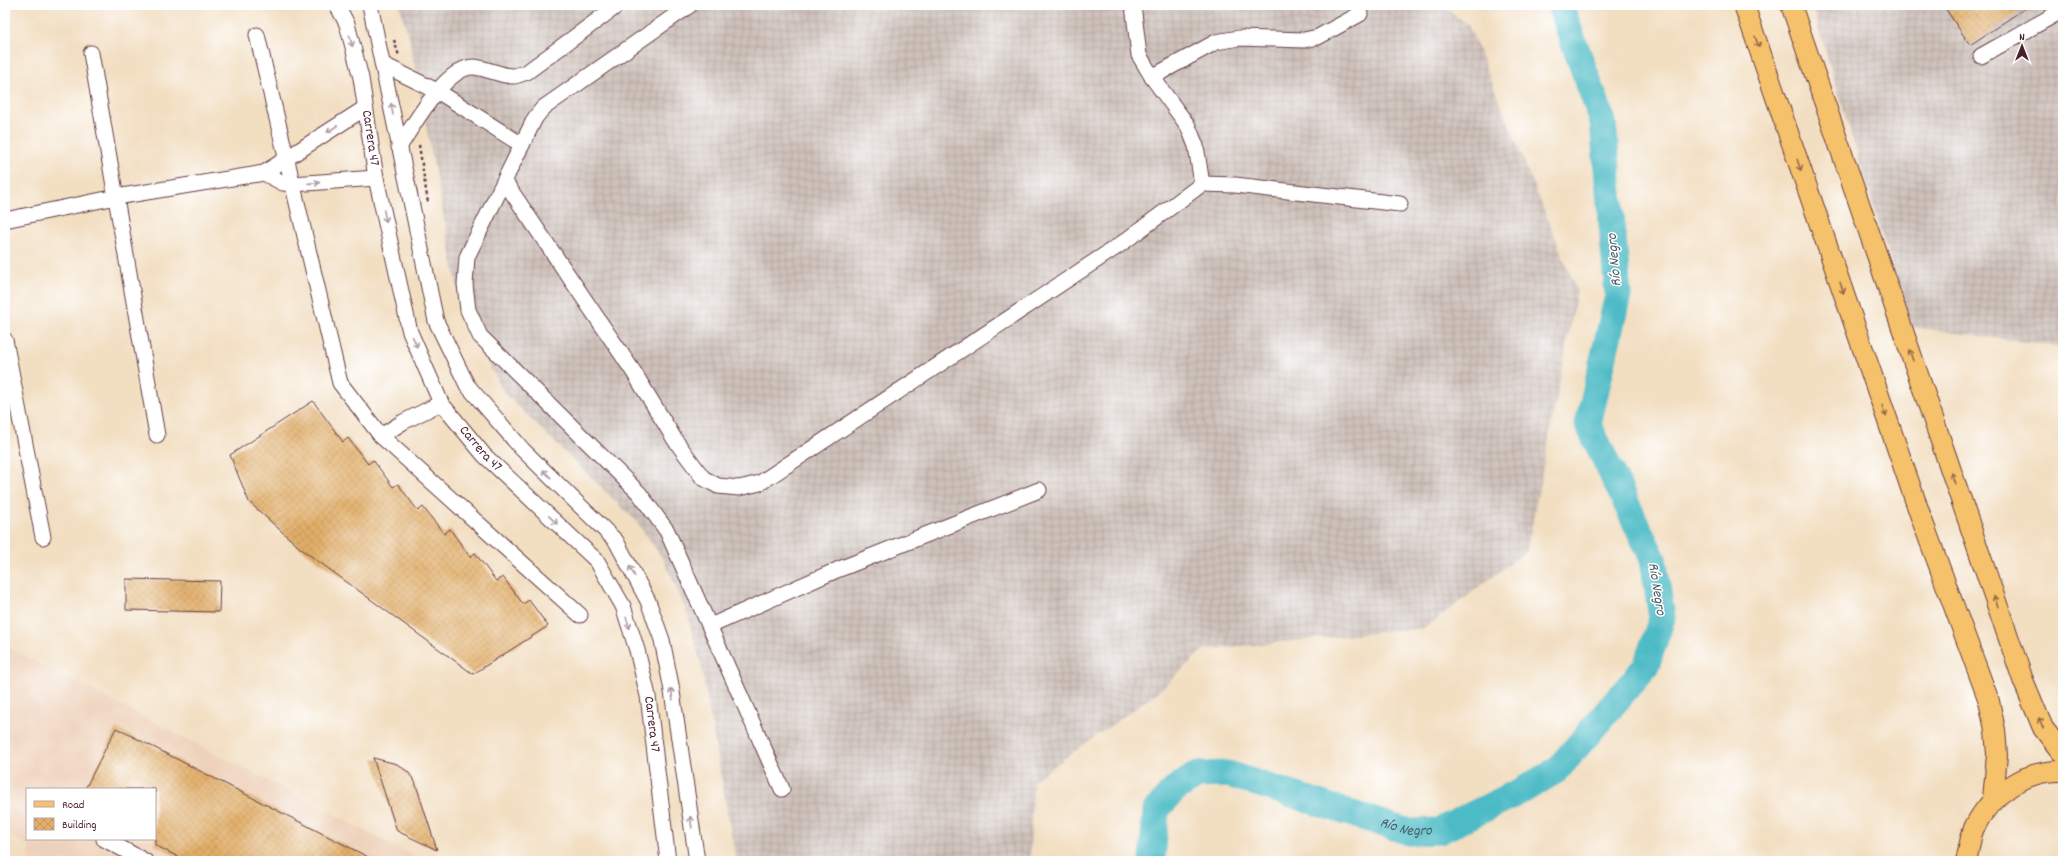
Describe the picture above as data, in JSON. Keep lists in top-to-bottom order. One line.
{"streets":{"street":["Carrera 47"]},"water":["Río Negro"],"legend":["Road","Building"],"north":"top"}
